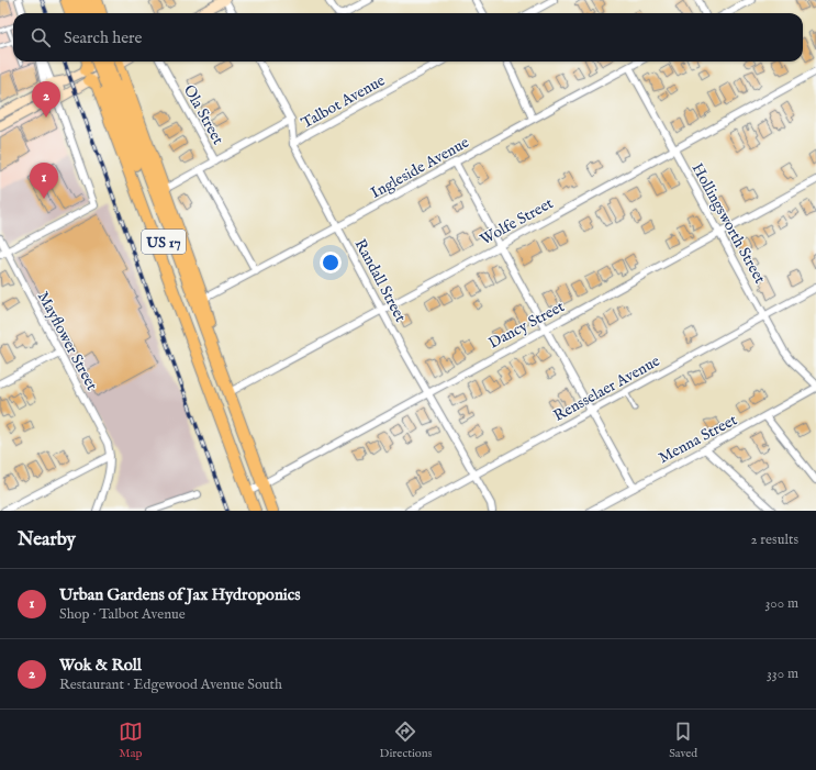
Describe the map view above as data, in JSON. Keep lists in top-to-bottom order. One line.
{"streets":{"highway":["US 17"],"street":["Talbot Avenue","Ola Street","Ingleside Avenue","Wolfe Street","Hollingsworth Street","Randall Street","Dancy Street","Mayflower Street","Rensselaer Avenue","Menna Street"]},"crossings":[["Talbot Avenue","Ola Street"],["Talbot Avenue","Randall Street"],["Ingleside Avenue","Hollingsworth Street"],["Ingleside Avenue","Randall Street"],["Wolfe Street","Hollingsworth Street"],["Wolfe Street","US 17"],["Wolfe Street","Randall Street"],["Hollingsworth Street","Dancy Street"],["Hollingsworth Street","Rensselaer Avenue"],["Hollingsworth Street","Menna Street"],["US 17","Dancy Street"],["Randall Street","Dancy Street"],["Randall Street","Rensselaer Avenue"]],"page":{"search":"Search here","pins":["2","1"],"heading":["Nearby","2 results"],"list":[{"mark":"1","name":"Urban Gardens of Jax Hydroponics","note":"Shop · Talbot Avenue","value":"300 m"},{"mark":"2","name":"Wok & Roll","note":"Restaurant · Edgewood Avenue South","value":"330 m"}],"nav":["Map","Directions","Saved"]}}
